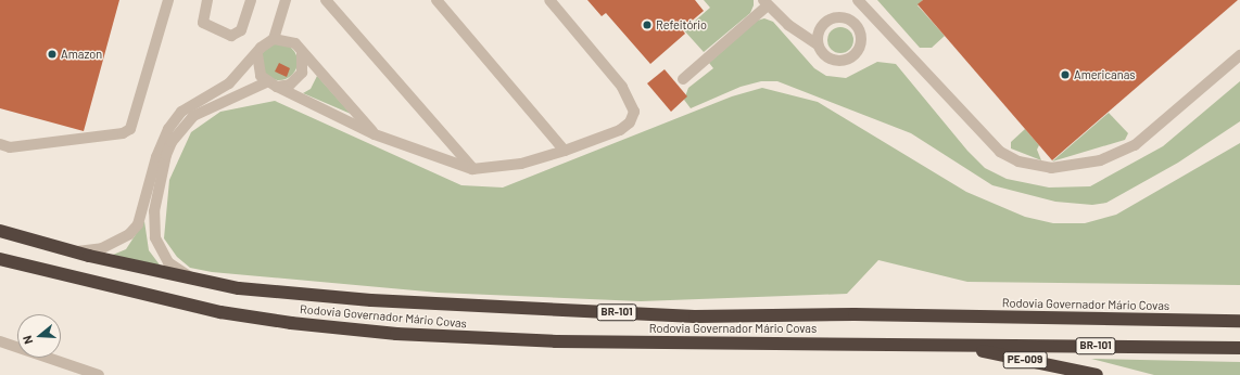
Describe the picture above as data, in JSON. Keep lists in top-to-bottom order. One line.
{"streets":{"highway":["Rodovia Governador Mário Covas","BR-101","PE-009"]},"crossings":[["Rodovia Governador Mário Covas","PE-009"]],"places":["Refeitório","Amazon","Americanas"],"north":"left"}
